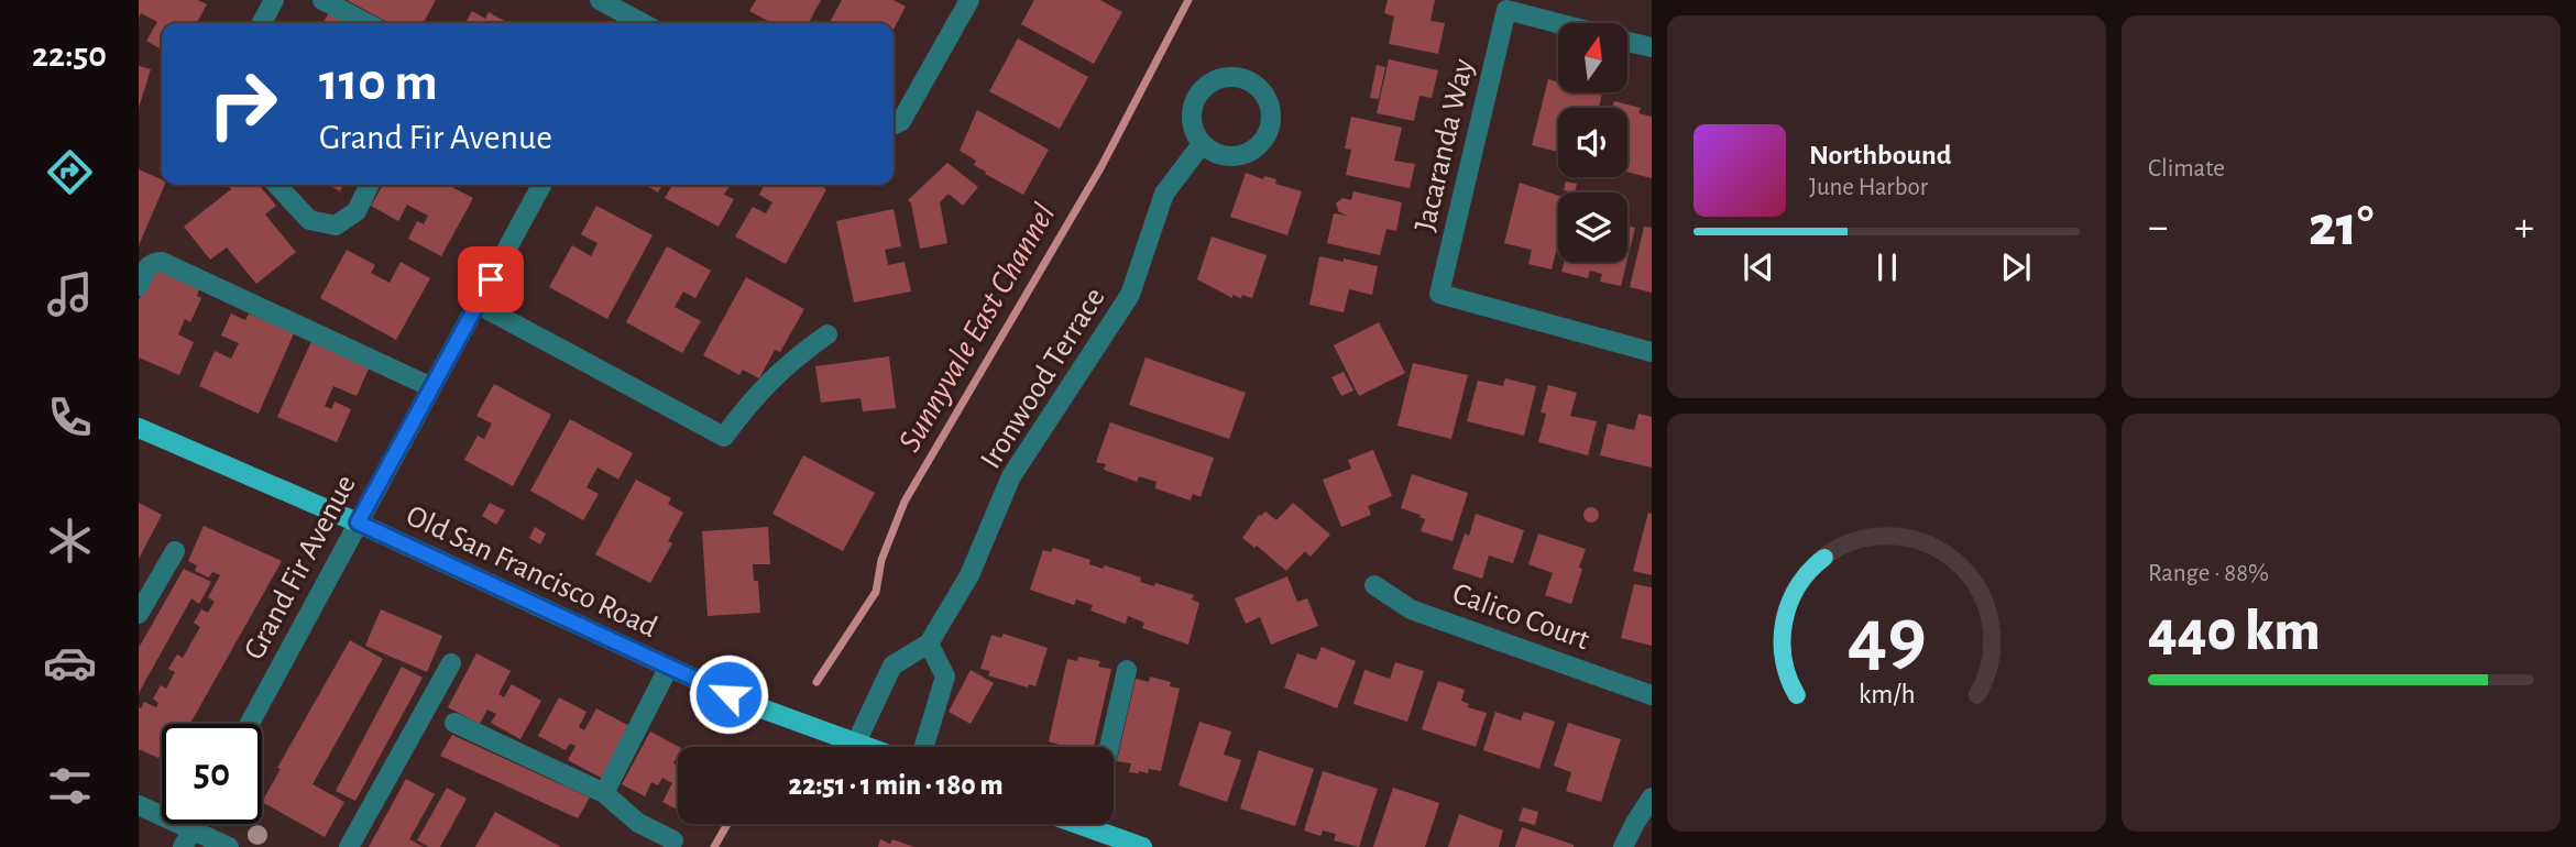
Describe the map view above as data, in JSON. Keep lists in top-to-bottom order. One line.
{"streets":{"main road":["Old San Francisco Road"],"street":["Jacaranda Way","Ironwood Terrace","Grand Fir Avenue","Calico Court"]},"crossings":[["Ironwood Terrace","Old San Francisco Road"],["Grand Fir Avenue","Old San Francisco Road"]],"water":["Sunnyvale East Channel"],"north":"top","page":{"tabs":"22:50","tile":["Climate",["Range · 88%","440 km"]],"turn":["110 m","Grand Fir Avenue"],"song":["Northbound","June Harbor"],"heat":["−","21°","+"],"limit":"50","trip":"22:51 · 1 min · 180 m","gauge":["49","km/h"]}}
